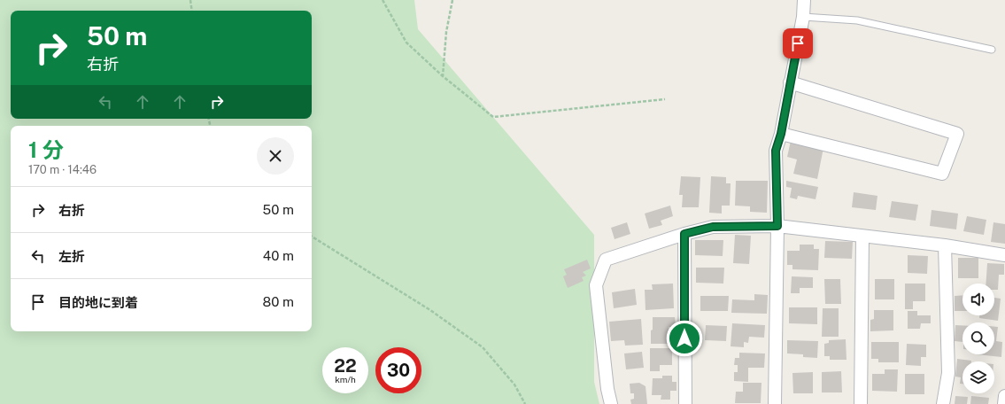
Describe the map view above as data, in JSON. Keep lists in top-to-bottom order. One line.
{"page":{"turn":["50 m","右折"],"heading":["1 分","170 m · 14:46"],"list":[{"name":"右折","value":"50 m"},{"name":"左折","value":"40 m"},{"name":"目的地に到着","value":"80 m"}],"speed":"22 km/h","limit":"30"}}
